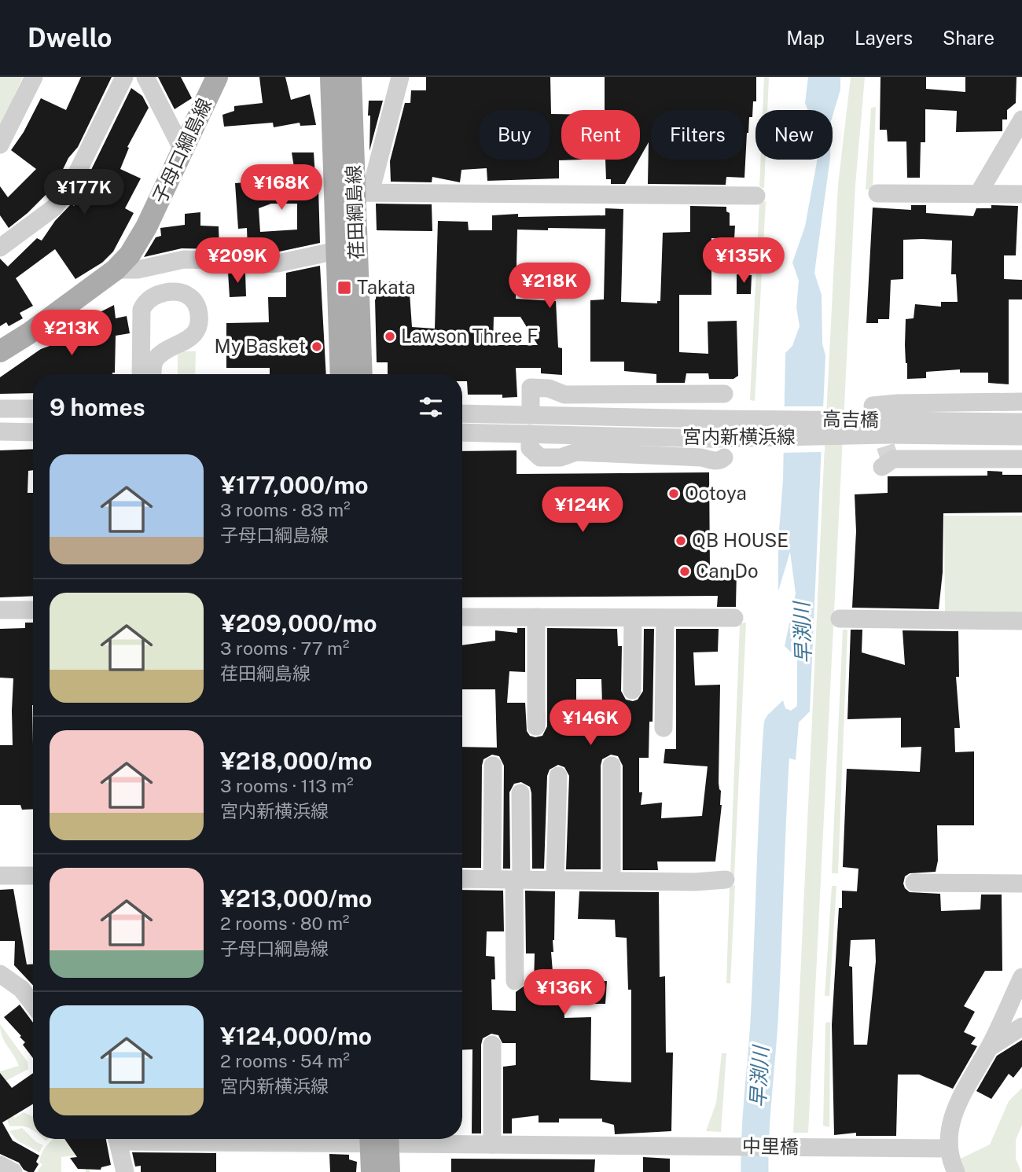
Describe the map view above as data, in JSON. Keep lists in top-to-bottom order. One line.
{"streets":{"main road":["子母口綱島線","荏田綱島線"],"street":["高吉橋","宮内新横浜線","中里橋"]},"crossings":[["高吉橋","宮内新横浜線"]],"water":["早渕川"],"places":{"transit":["Takata"],"other":["Lawson Three F","My Basket","Ootoya","QB HOUSE","Can Do"]},"page":{"header":"Dwello","nav":["Map","Layers","Share"],"chip":["Buy","Rent","Filters","New"],"price":["¥168K","¥177K","¥209K","¥135K","¥218K","¥213K","¥124K","¥146K","¥136K"],"heading":"9 homes","list":[{"name":"¥177,000/mo","note":"3 rooms · 83 m² · 子母口綱島線"},{"name":"¥209,000/mo","note":"3 rooms · 77 m² · 荏田綱島線"},{"name":"¥218,000/mo","note":"3 rooms · 113 m² · 宮内新横浜線"},{"name":"¥213,000/mo","note":"2 rooms · 80 m² · 子母口綱島線"},{"name":"¥124,000/mo","note":"2 rooms · 54 m² · 宮内新横浜線"}]}}
